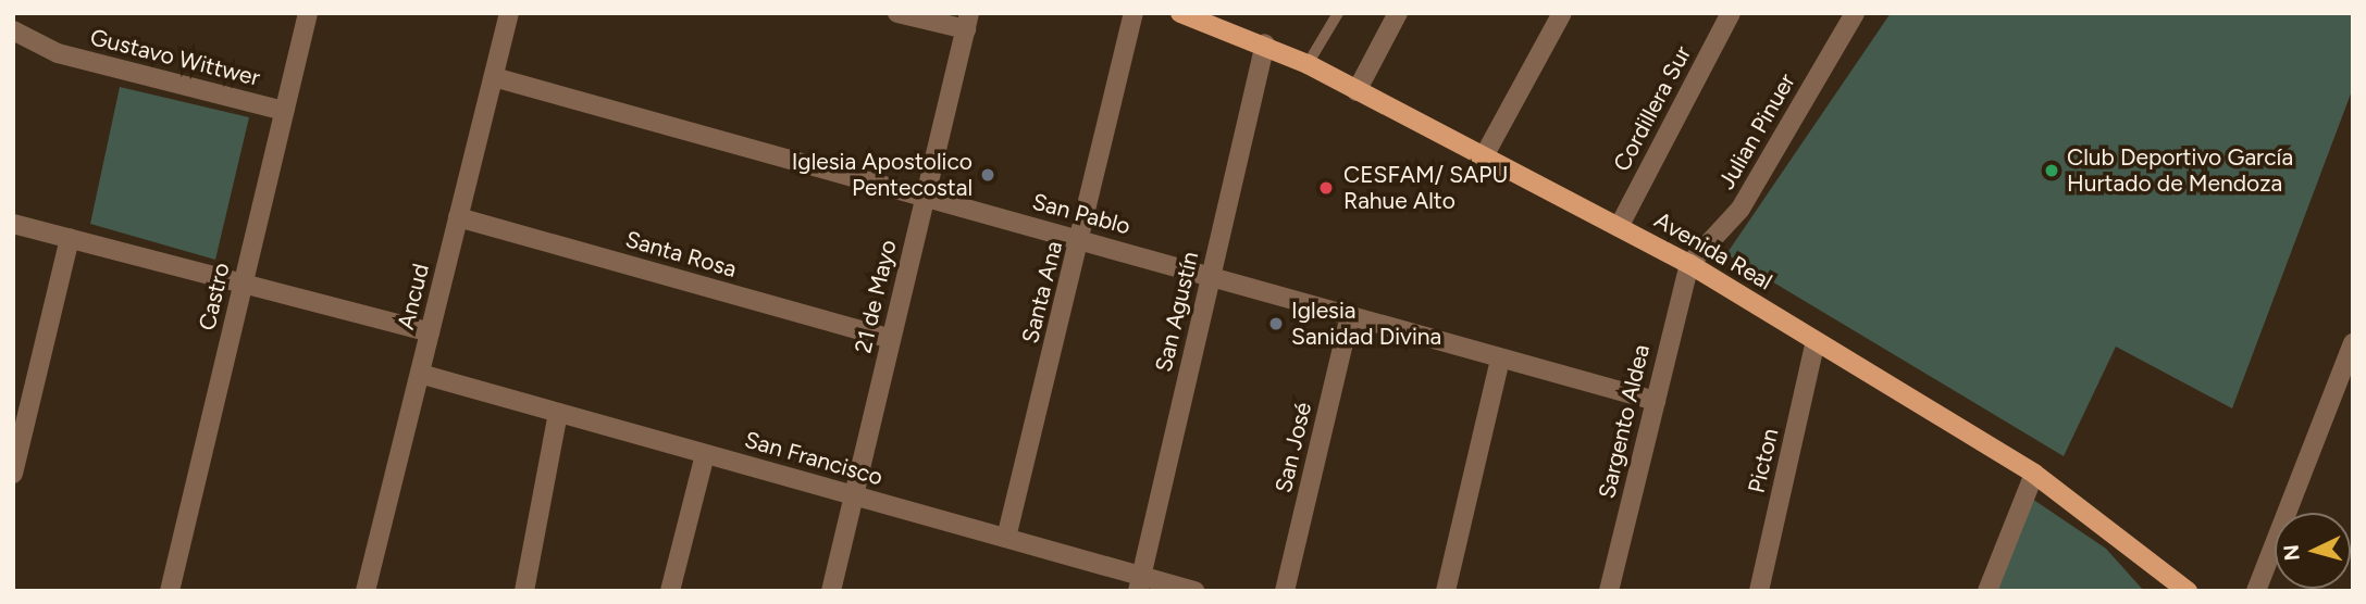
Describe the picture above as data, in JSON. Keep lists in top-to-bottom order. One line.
{"streets":{"main road":["Avenida Real"],"street":["Gustavo Wittwer","Cordillera Sur","Julian Pinuer","San Pablo","Santa Rosa","Santa Ana","Castro","Ancud","21 de Mayo","San Agustín","Sargento Aldea","San José","San Francisco","Picton"]},"crossings":[["Gustavo Wittwer","Castro"],["Cordillera Sur","Avenida Real"],["Julian Pinuer","Avenida Real"],["Julian Pinuer","Sargento Aldea"],["San Pablo","Santa Ana"],["San Pablo","Ancud"],["San Pablo","21 de Mayo"],["San Pablo","San Agustín"],["San Pablo","Sargento Aldea"],["San Pablo","San José"],["Avenida Real","San Agustín"],["Avenida Real","Sargento Aldea"],["Avenida Real","Picton"],["Santa Rosa","Ancud"],["Santa Rosa","21 de Mayo"],["Santa Ana","San Francisco"],["Ancud","San Francisco"],["21 de Mayo","San Francisco"],["San Agustín","San Francisco"]],"places":["Club Deportivo García Hurtado de Mendoza","Iglesia Apostolico Pentecostal","CESFAM/ SAPU Rahue Alto","Iglesia Sanidad Divina"],"north":"left"}
